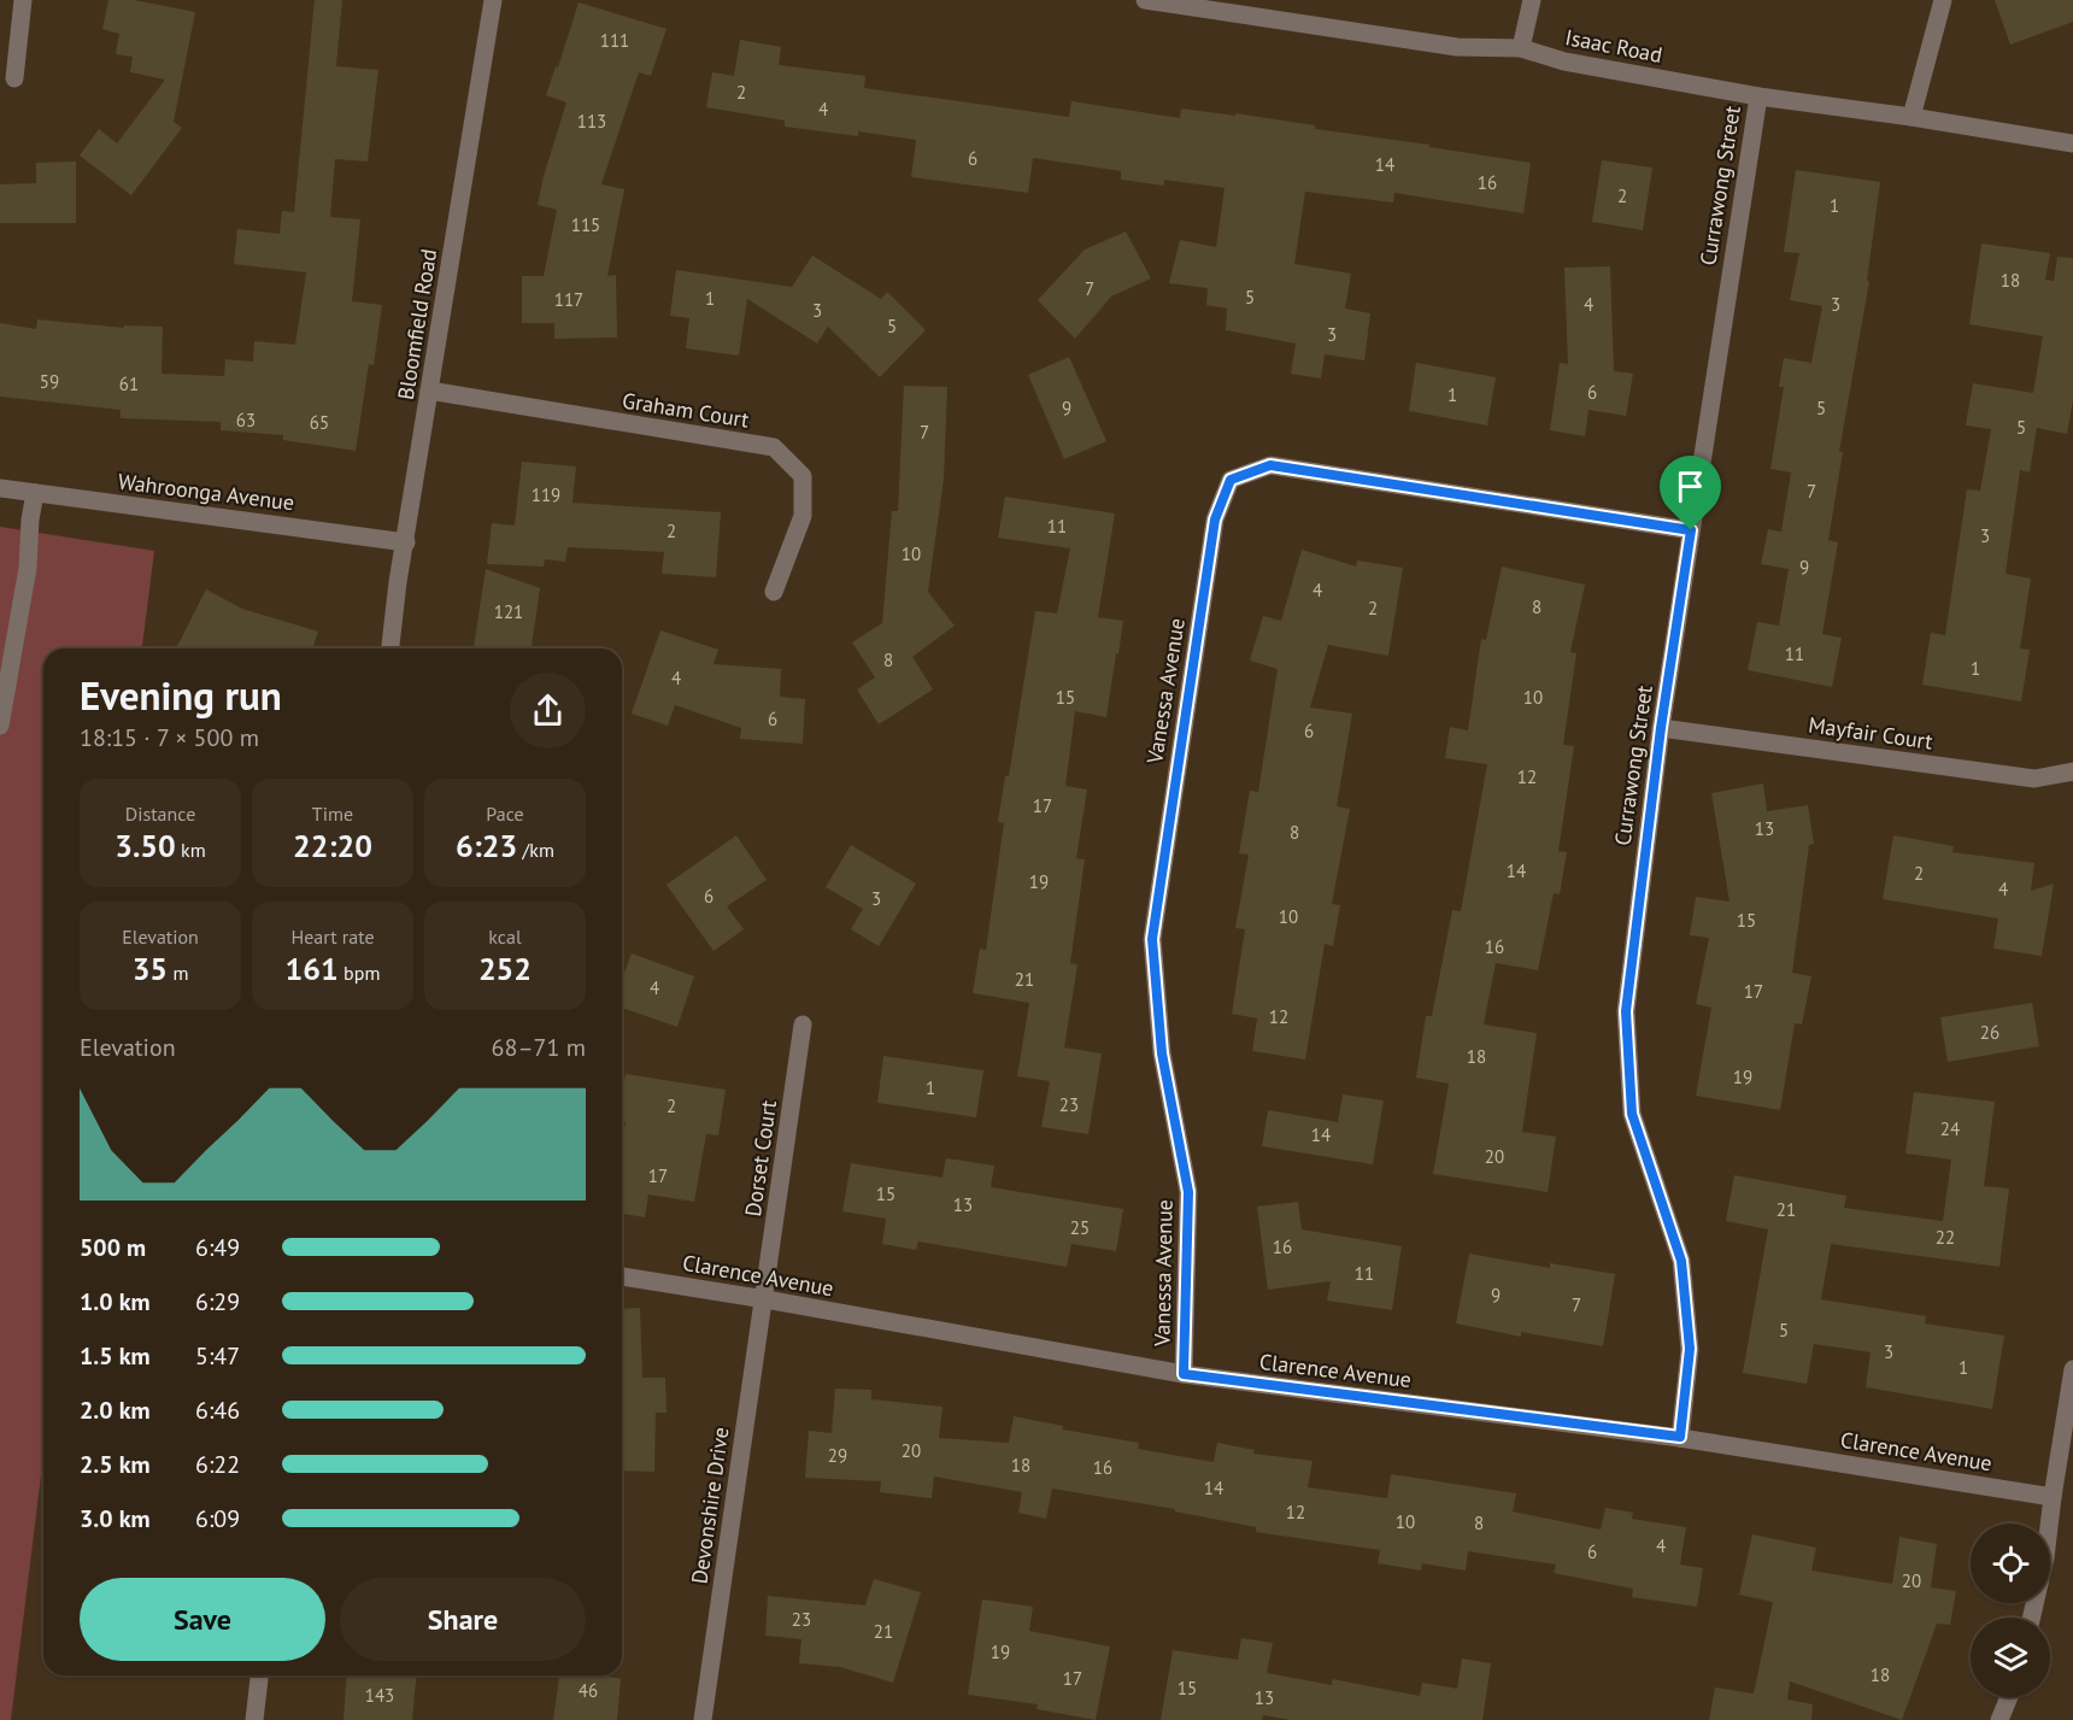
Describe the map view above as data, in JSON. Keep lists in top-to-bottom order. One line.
{"streets":{"street":["Isaac Road","Currawong Street","Bloomfield Road","Graham Court","Wahroonga Avenue","Vanessa Avenue","Mayfair Court","Dorset Court","Clarence Avenue","Devonshire Drive"]},"crossings":[["Isaac Road","Currawong Street"],["Currawong Street","Vanessa Avenue"],["Currawong Street","Mayfair Court"],["Currawong Street","Clarence Avenue"],["Bloomfield Road","Graham Court"],["Bloomfield Road","Wahroonga Avenue"],["Vanessa Avenue","Clarence Avenue"],["Dorset Court","Clarence Avenue"],["Dorset Court","Devonshire Drive"],["Clarence Avenue","Devonshire Drive"]],"house_numbers":["111","2","4","113","6","14","16","2","1","115","18","7","5","1","117","4","3","3","5","3","59","61","6","1","9","5","63","65","5","7","7","119","11","2","3","10","9","4","8","2","121","11","8","1","4","15","10","6","6","12","17","13","8","14","2","19","4","6","3","10","15","16","21","4","17","12","26","18","19","1","23","2","24","14","20","17","15","13","21","25","22","16","11","9","7","5","3","1","20","29","18","16","14","12","10","8","4","6","20","23","21","19","18","17","15","46","143","13"],"page":{"heading":["Evening run","18:15 · 7 × 500 m"],"stats":[["Distance","3.50 km"],["Time","22:20"],["Pace","6:23 /km"],["Elevation","35 m"],["Heart rate","161 bpm"],["kcal","252"]],"chart":["Elevation","68–71 m"],"list":[{"name":"500 m","note":"6:49"},{"name":"1.0 km","note":"6:29"},{"name":"1.5 km","note":"5:47"},{"name":"2.0 km","note":"6:46"},{"name":"2.5 km","note":"6:22"},{"name":"3.0 km","note":"6:09"}],"buttons":["Save","Share"]}}
